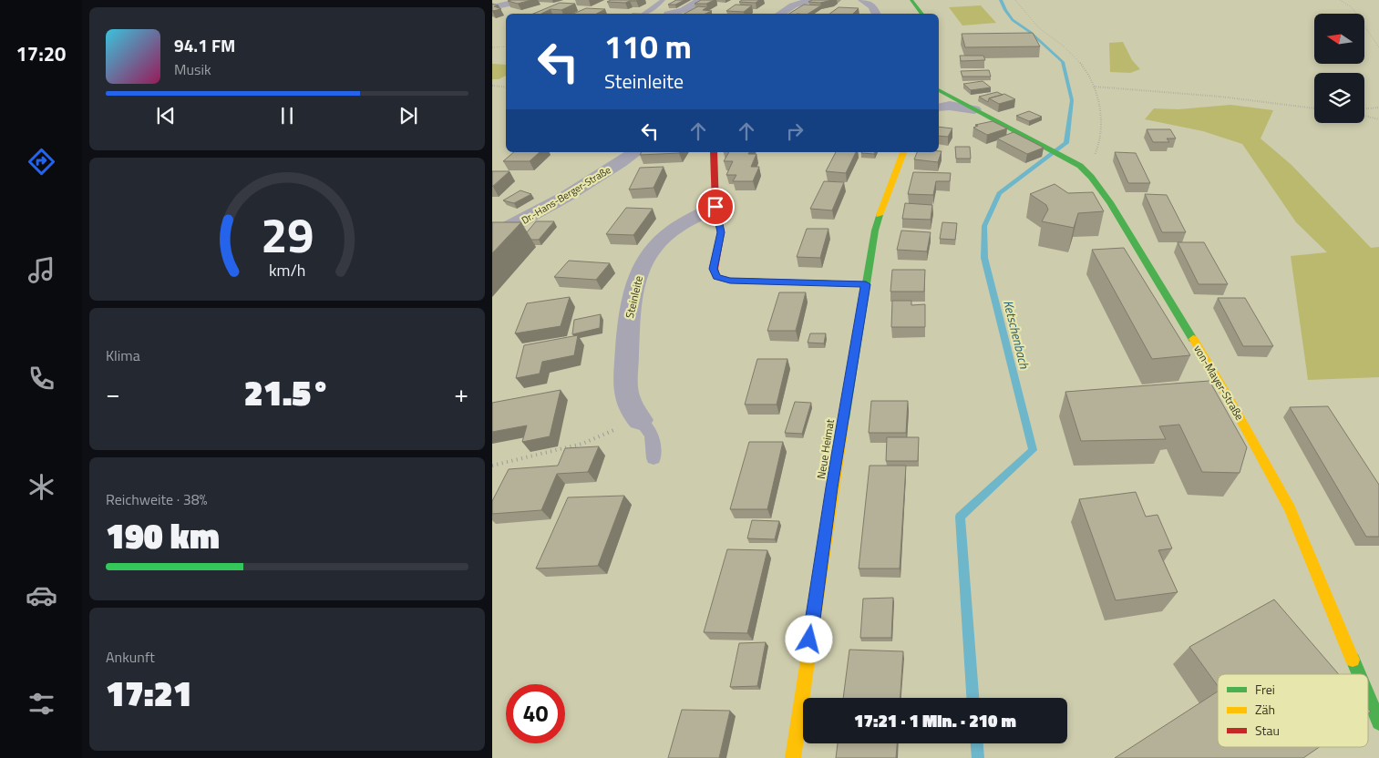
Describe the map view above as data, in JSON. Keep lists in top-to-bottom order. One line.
{"streets":{"street":["Dr.-Hans-Berger-Straße","Steinleite","von-Mayer-Straße","Neue Heimat"]},"water":["Ketschenbach"],"legend":["Frei","Zäh","Stau"],"north":"left","page":{"tabs":"17:20","turn":["110 m","Steinleite"],"song":["94.1 FM","Musik"],"tile":["Klima",["Reichweite · 38%","190 km"],["Ankunft","17:21"]],"heat":["−","21.5°","+"],"limit":"40","trip":"17:21 · 1 Min. · 210 m","gauge":["29","km/h"]}}
